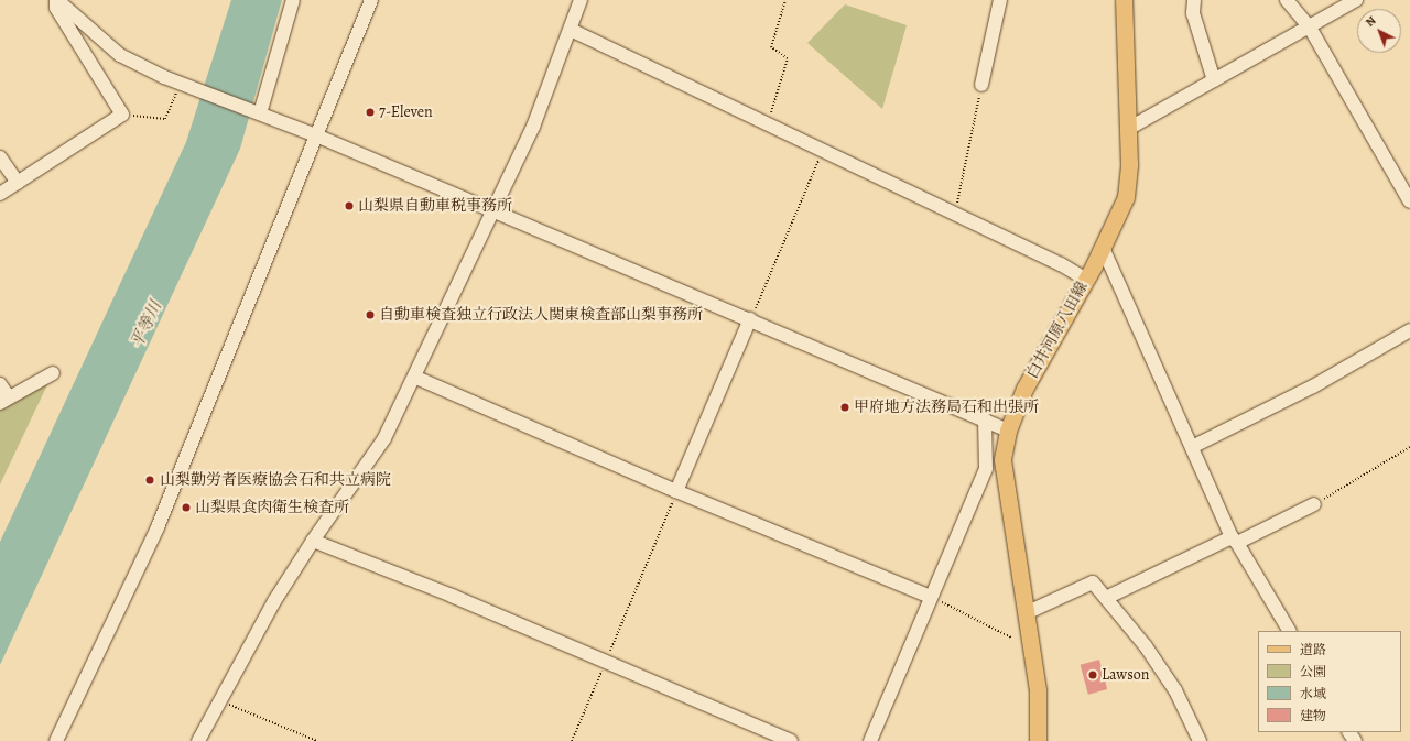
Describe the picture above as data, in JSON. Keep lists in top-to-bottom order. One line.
{"streets":{"main road":["白井河原八田線"]},"water":["平等川"],"places":["7-Eleven","山梨県自動車税事務所","自動車検査独立行政法人関東検査部山梨事務所","甲府地方法務局石和出張所","山梨勤労者医療協会石和共立病院","山梨県食肉衛生検査所","Lawson"],"legend":["道路","公園","水域","建物"],"north":"top left"}
